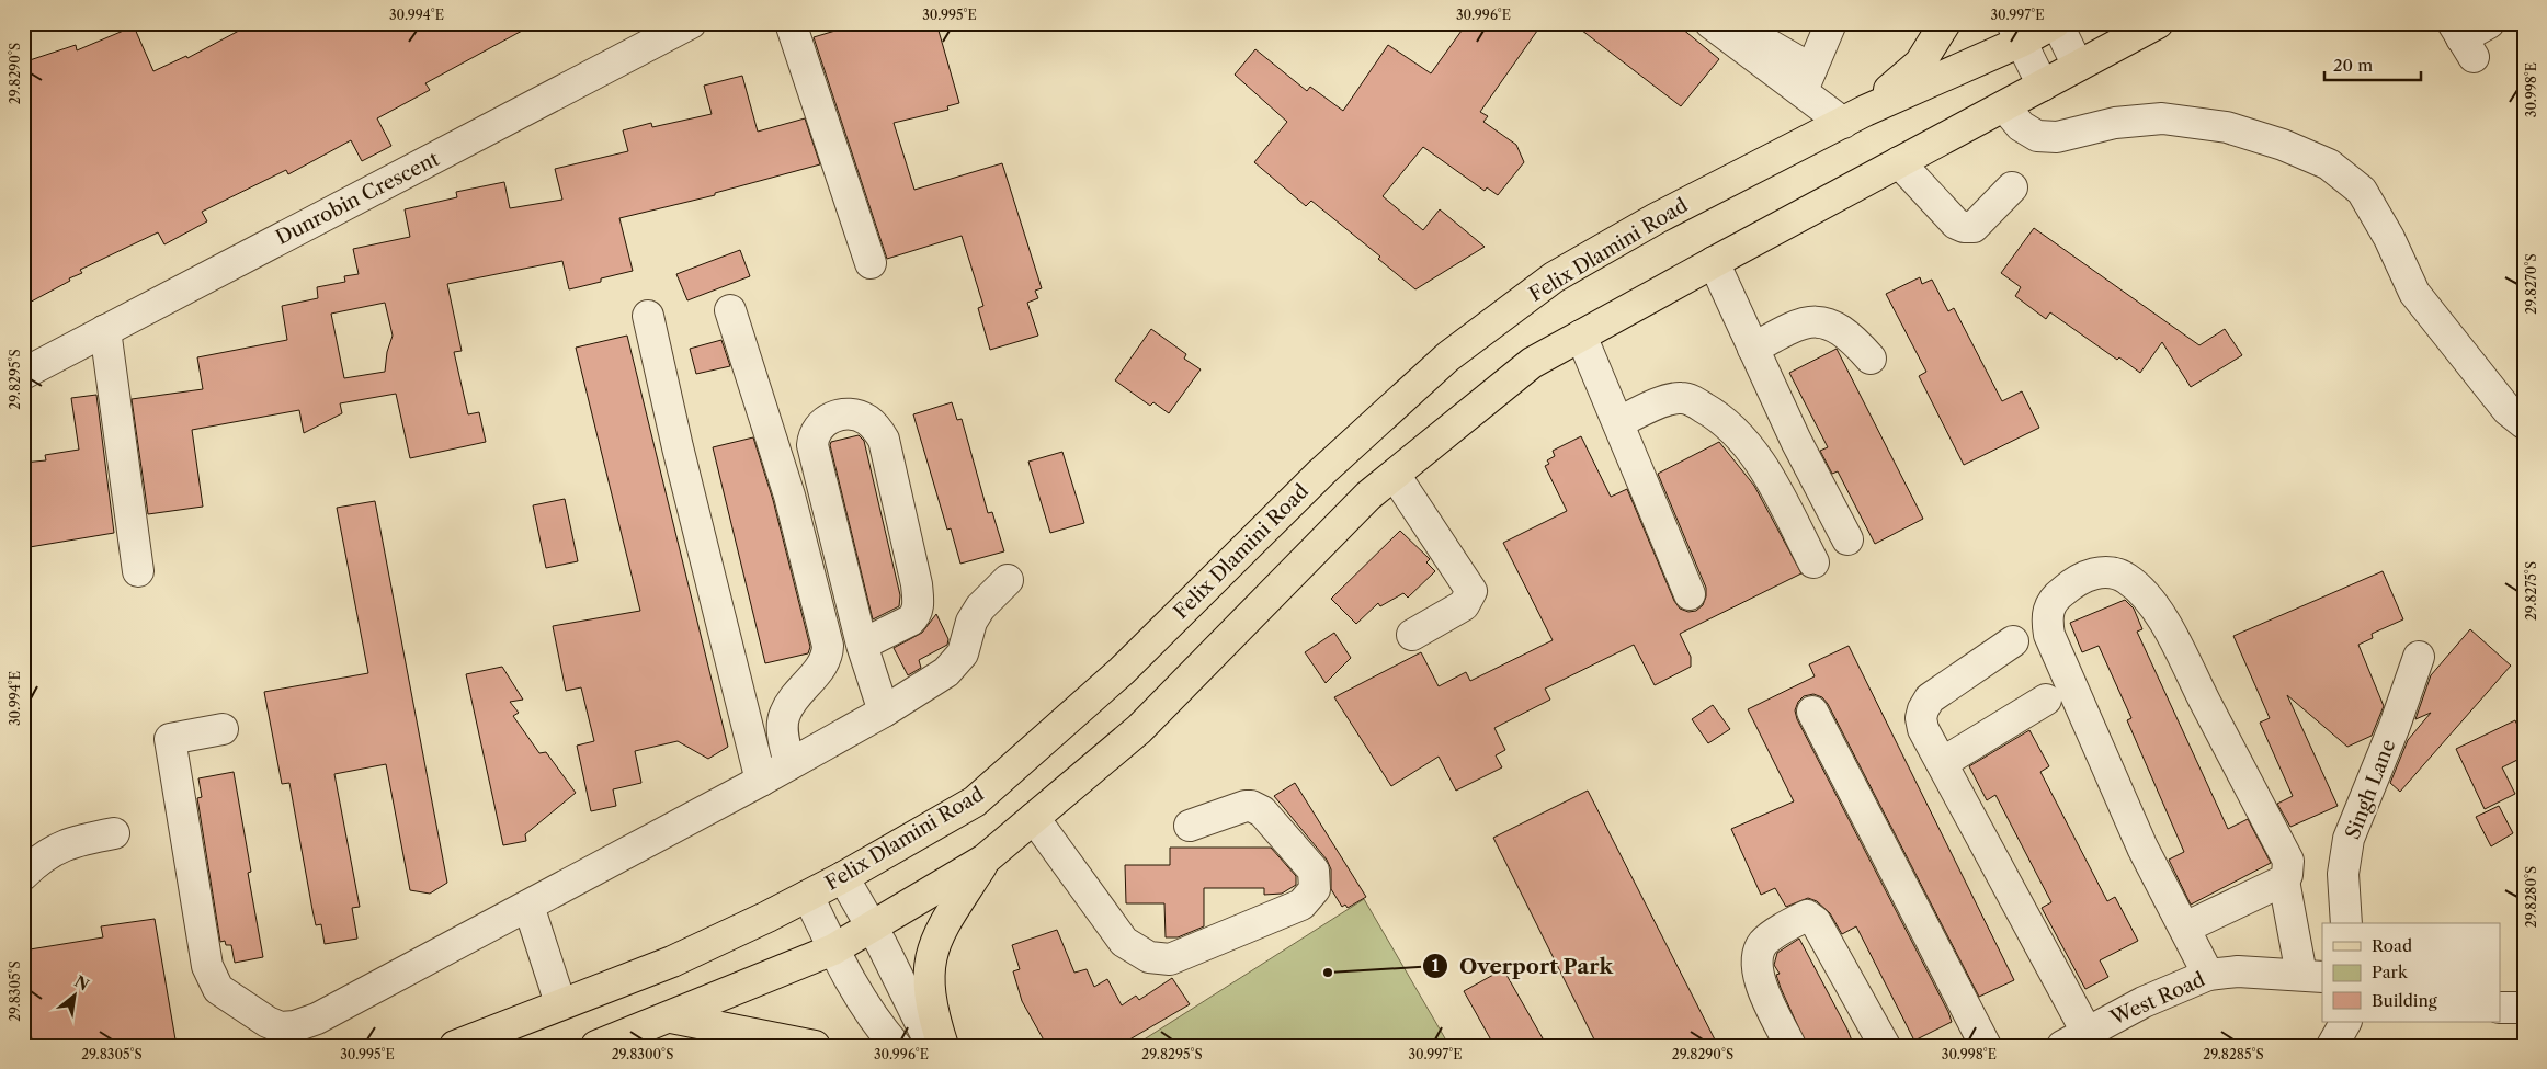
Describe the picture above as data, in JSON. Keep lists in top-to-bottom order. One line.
{"streets":{"main road":["Felix Dlamini Road"],"street":["Dunrobin Crescent","Singh Lane","West Road"]},"places":["Overport Park"],"legend":["Road","Park","Building"],"scale_bar":"20 m","north":"top right","coordinates":["30.994°E","30.995°E","30.996°E","30.997°E","29.8290°S","30.998°E","29.8270°S","29.8295°S","29.8275°S","29.8280°S","29.8305°S","29.8300°S","29.8285°S"]}
